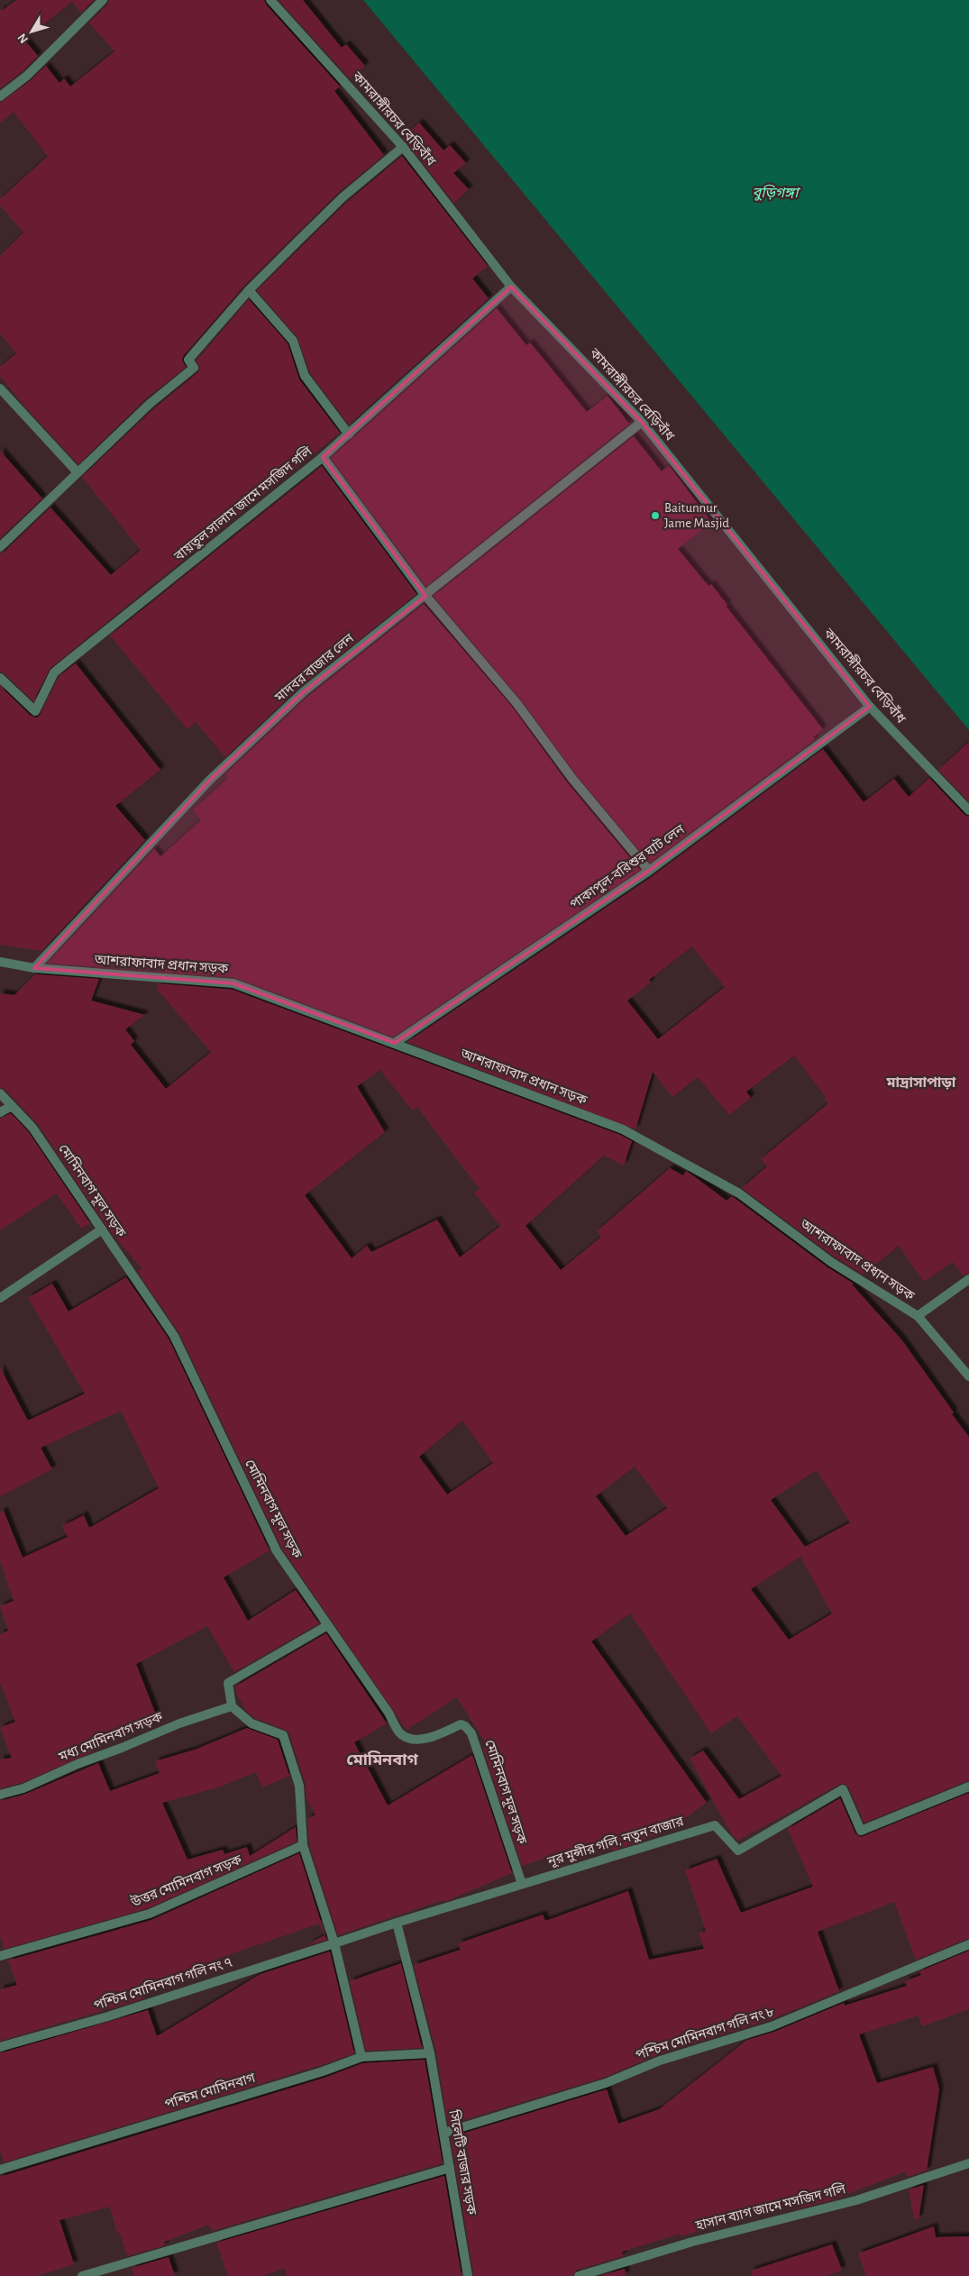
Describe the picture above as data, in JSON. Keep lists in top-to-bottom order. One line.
{"streets":{"street":["কামরাঙ্গীরচর বেড়িবাঁধ","বায়তুল সালাম জামে মসজিদ গলি","মাদবর বাজার লেন","পাকাপুল-বরিশুর ঘাট লেন","আশরাফাবাদ প্রধান সড়ক","মোমিনবাগ মূল সড়ক","মধ্য মোমিনবাগ সড়ক","নূর মুন্সীর গলি, নতুন বাজার","উত্তর মোমিনবাগ সড়ক","পশ্চিম মোমিনবাগ গলি নং ৭","পশ্চিম মোমিনবাগ গলি নং ৮","পশ্চিম মোমিনবাগ","সিলেটি বাজার সড়ক","হাসান ব্যাগ জামে মসজিদ গলি"]},"crossings":[["কামরাঙ্গীরচর বেড়িবাঁধ","বায়তুল সালাম জামে মসজিদ গলি"],["কামরাঙ্গীরচর বেড়িবাঁধ","মাদবর বাজার লেন"],["কামরাঙ্গীরচর বেড়িবাঁধ","পাকাপুল-বরিশুর ঘাট লেন"],["মাদবর বাজার লেন","আশরাফাবাদ প্রধান সড়ক"],["পাকাপুল-বরিশুর ঘাট লেন","আশরাফাবাদ প্রধান সড়ক"],["মোমিনবাগ মূল সড়ক","নূর মুন্সীর গলি, নতুন বাজার"],["নূর মুন্সীর গলি, নতুন বাজার","পশ্চিম মোমিনবাগ গলি নং ৭"],["পশ্চিম মোমিনবাগ গলি নং ৮","সিলেটি বাজার সড়ক"],["পশ্চিম মোমিনবাগ","সিলেটি বাজার সড়ক"]],"districts":["মাদ্রাসাপাড়া","মোমিনবাগ"],"water":["বুড়িগঙ্গা"],"places":["Baitunnur Jame Masjid"],"north":"bottom left"}
